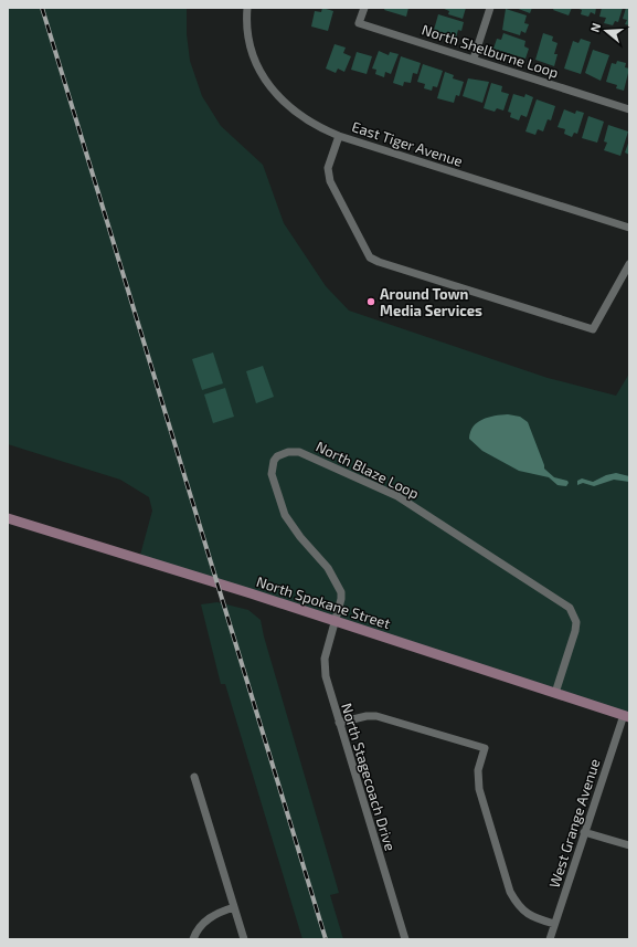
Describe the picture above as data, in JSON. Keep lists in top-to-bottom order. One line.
{"streets":{"street":["North Shelburne Loop","East Tiger Avenue","North Blaze Loop","North Spokane Street","North Stagecoach Drive","West Grange Avenue"]},"crossings":[["North Blaze Loop","North Spokane Street"],["North Blaze Loop","North Stagecoach Drive"],["North Spokane Street","North Stagecoach Drive"],["North Spokane Street","West Grange Avenue"]],"places":["Around Town Media Services"],"north":"left"}
